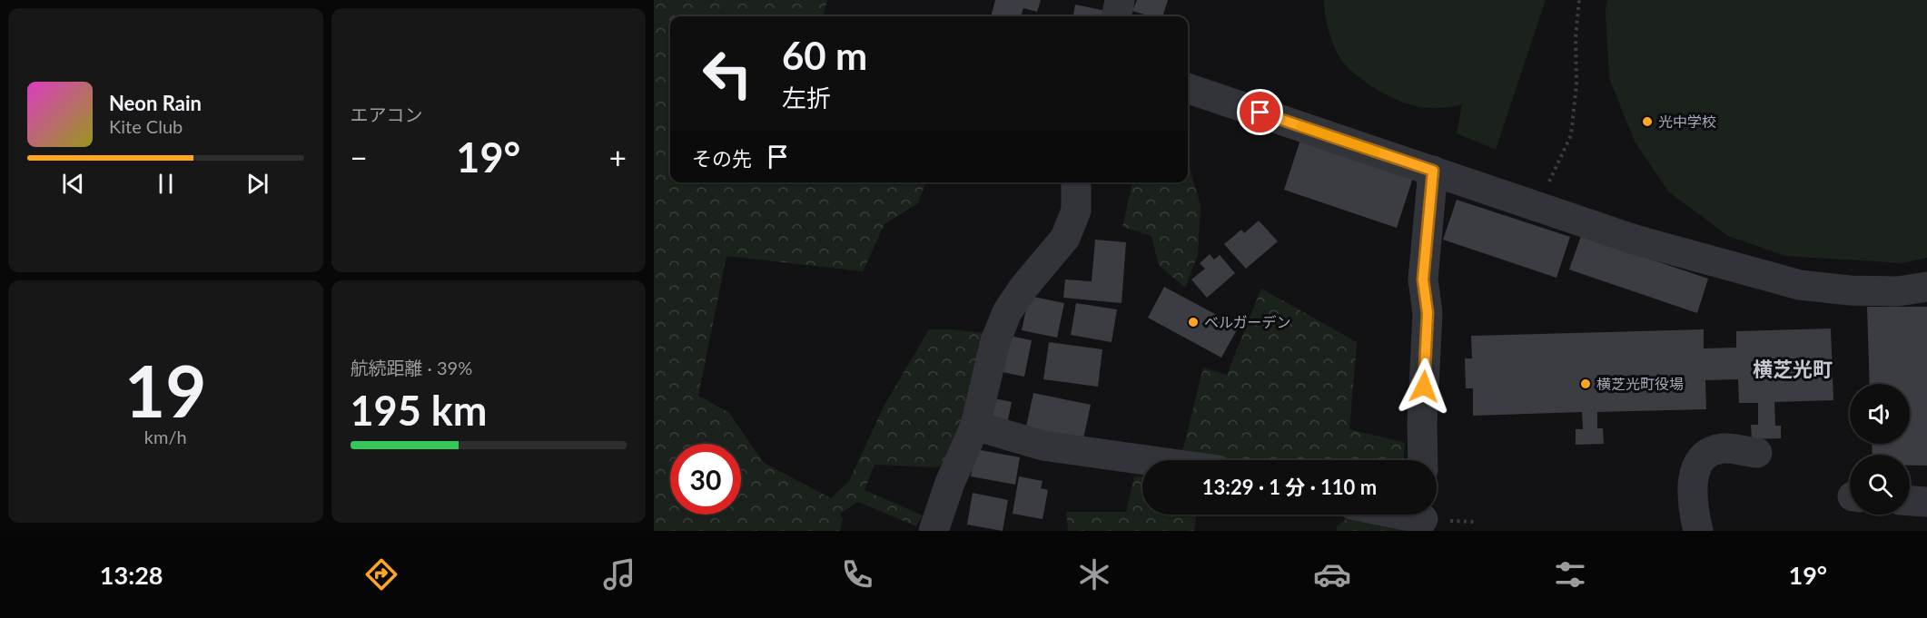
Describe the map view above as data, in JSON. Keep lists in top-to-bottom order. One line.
{"districts":["横芝光町"],"places":["光中学校","ベルガーデン","横芝光町役場"],"page":{"tile":["エアコン",["19","km/h"],["航続距離 · 39%","195 km"]],"turn":["60 m","左折"],"song":["Neon Rain","Kite Club"],"then":"その先","heat":["−","19°","+"],"limit":"30","trip":"13:29 · 1 分 · 110 m","tabs":["13:28","19°"]}}
